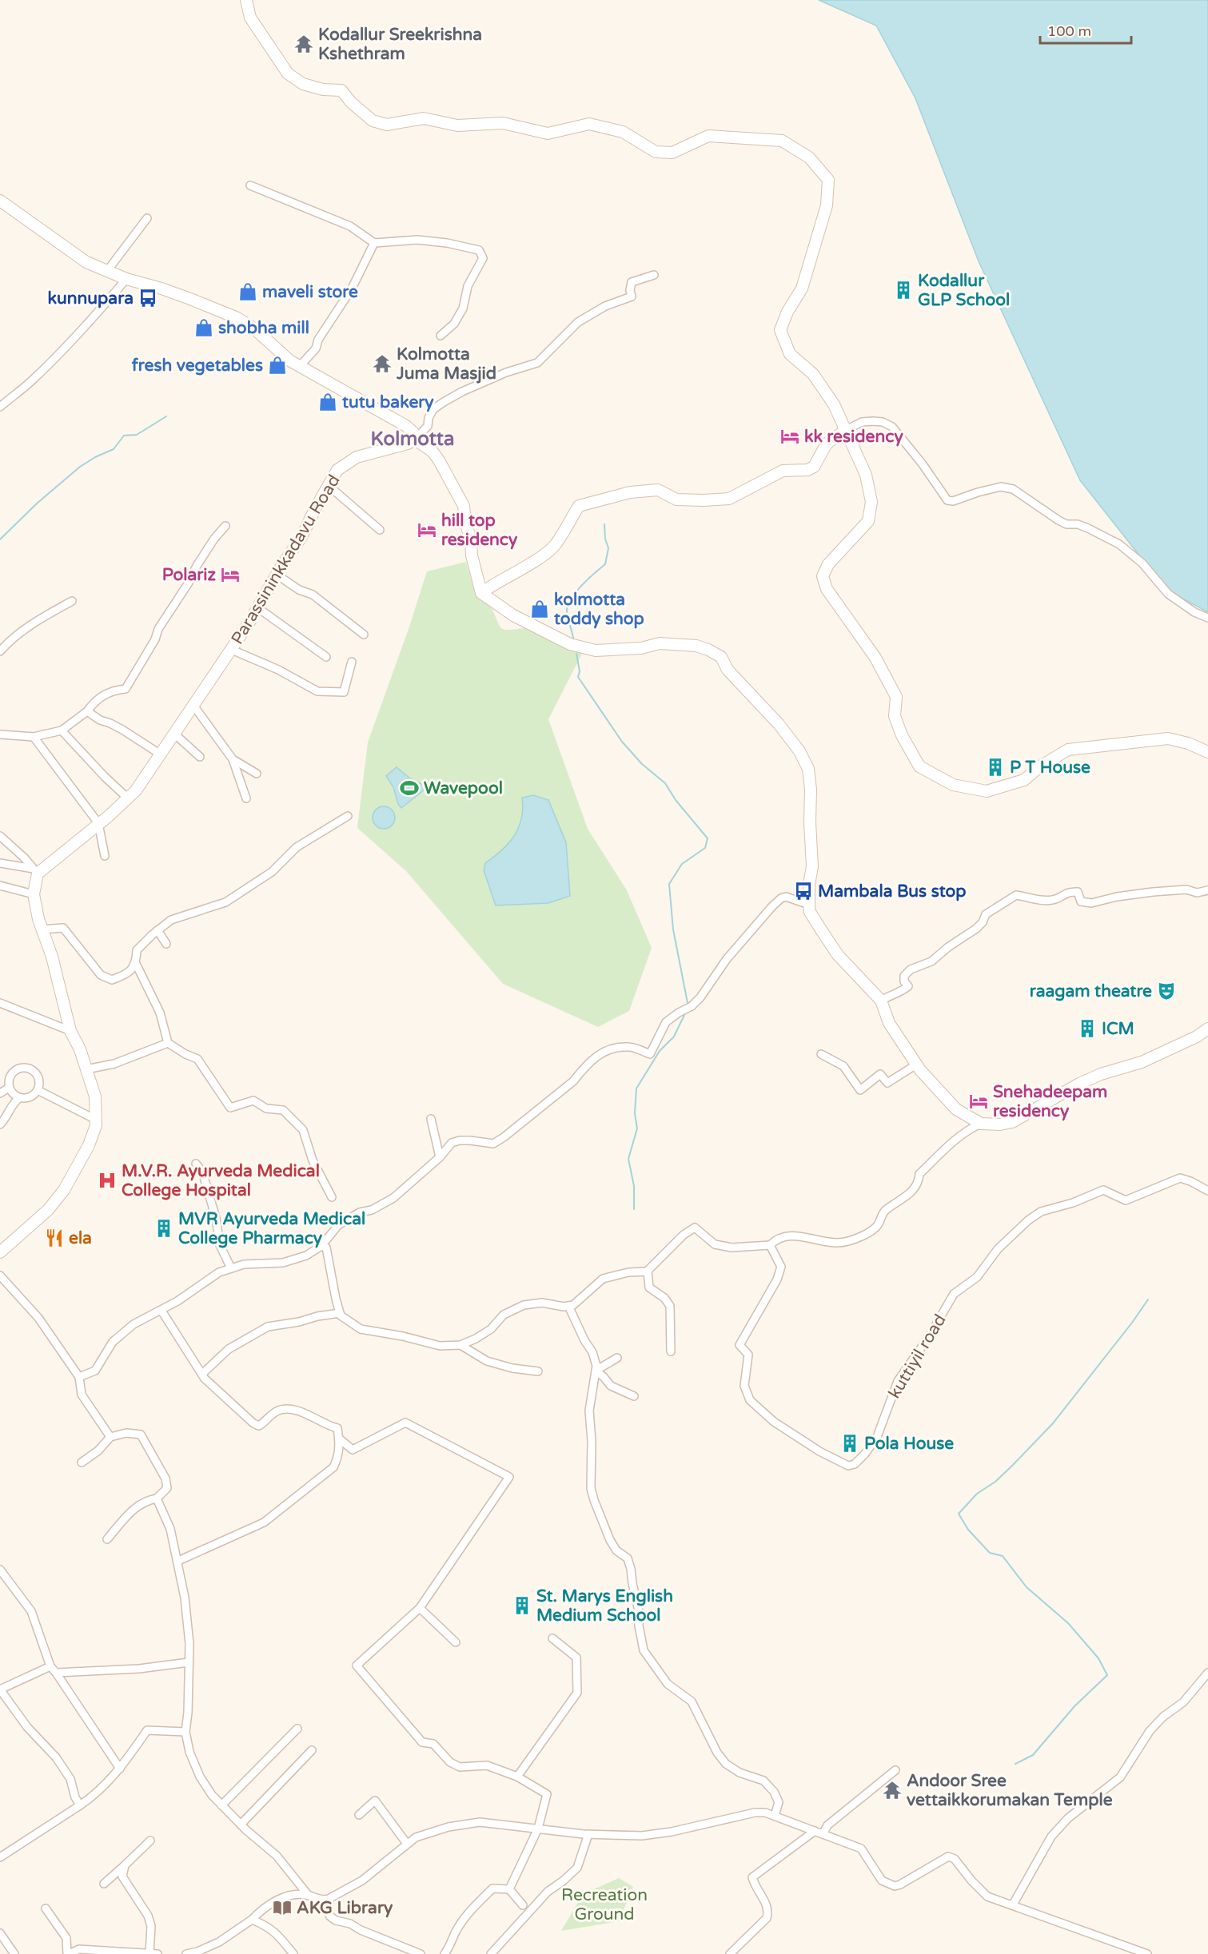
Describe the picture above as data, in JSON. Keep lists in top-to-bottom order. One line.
{"streets":{"main road":["Parassininkkadavu Road"],"street":["kuttiyil road"]},"districts":["Kolmotta"],"parks":["Recreation Ground"],"places":{"temple":["Kodallur Sreekrishna Kshethram","Kolmotta Juma Masjid","Andoor Sree vettaikkorumakan Temple"],"building":["Kodallur GLP School","P T House","ICM","MVR Ayurveda Medical College Pharmacy","Pola House","St. Marys English Medium School"],"shop":["maveli store","shobha mill","fresh vegetables","tutu bakery","kolmotta toddy shop"],"bus stop":["kunnupara","Mambala Bus stop"],"hotel":["kk residency","hill top residency","Polariz","Snehadeepam residency"],"sports":["Wavepool"],"theatre":["raagam theatre"],"hospital":["M.V.R. Ayurveda Medical College Hospital"],"restaurant":["ela"],"library":["AKG Library"]},"scale_bar":"100 m"}
